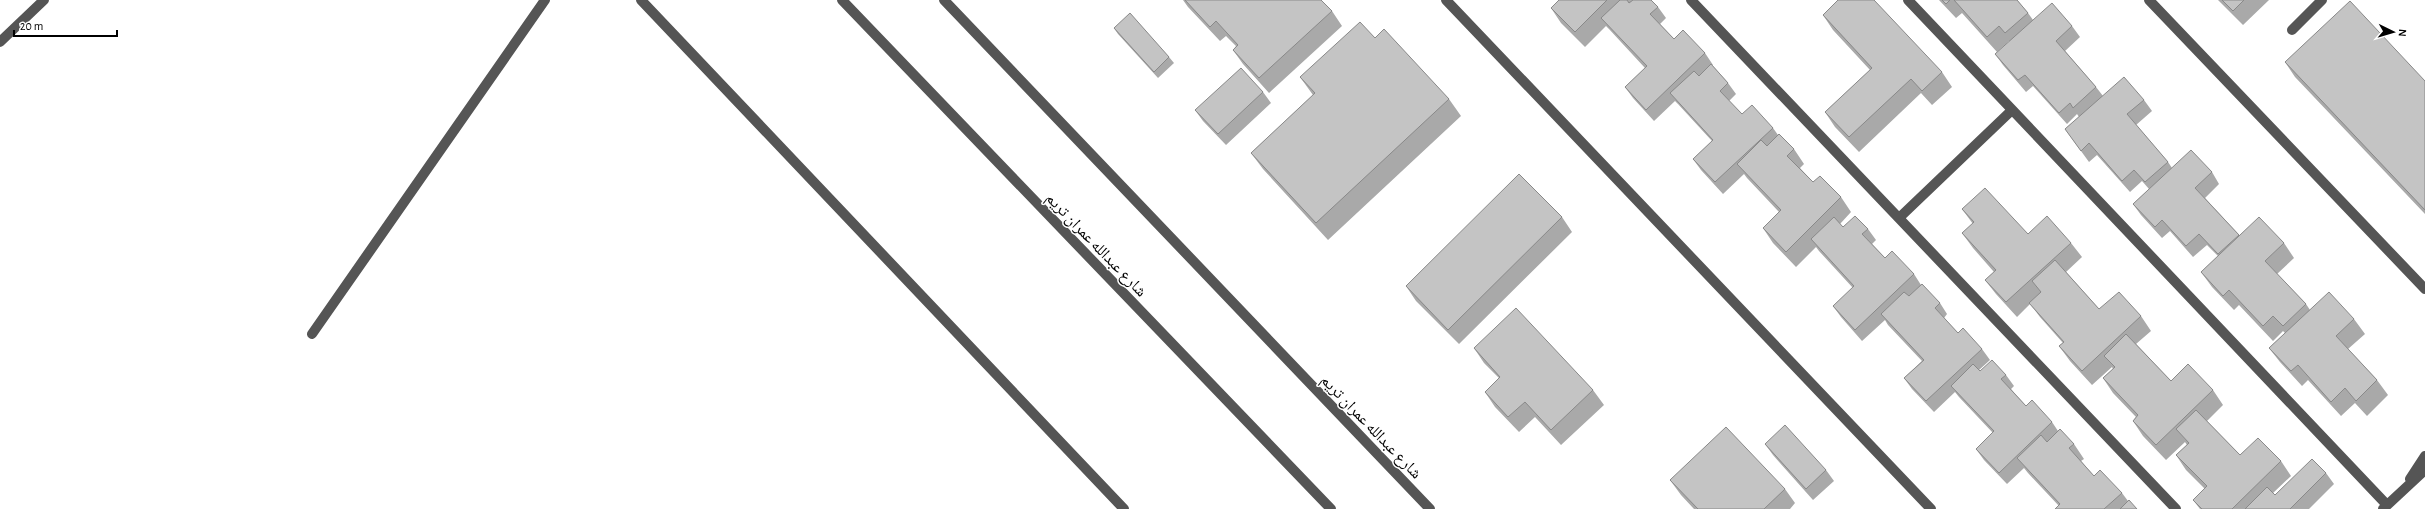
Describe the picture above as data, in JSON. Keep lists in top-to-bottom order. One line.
{"streets":{"street":["شارع عبدالله عمران تريم"]},"scale_bar":"20 m","north":"right"}
